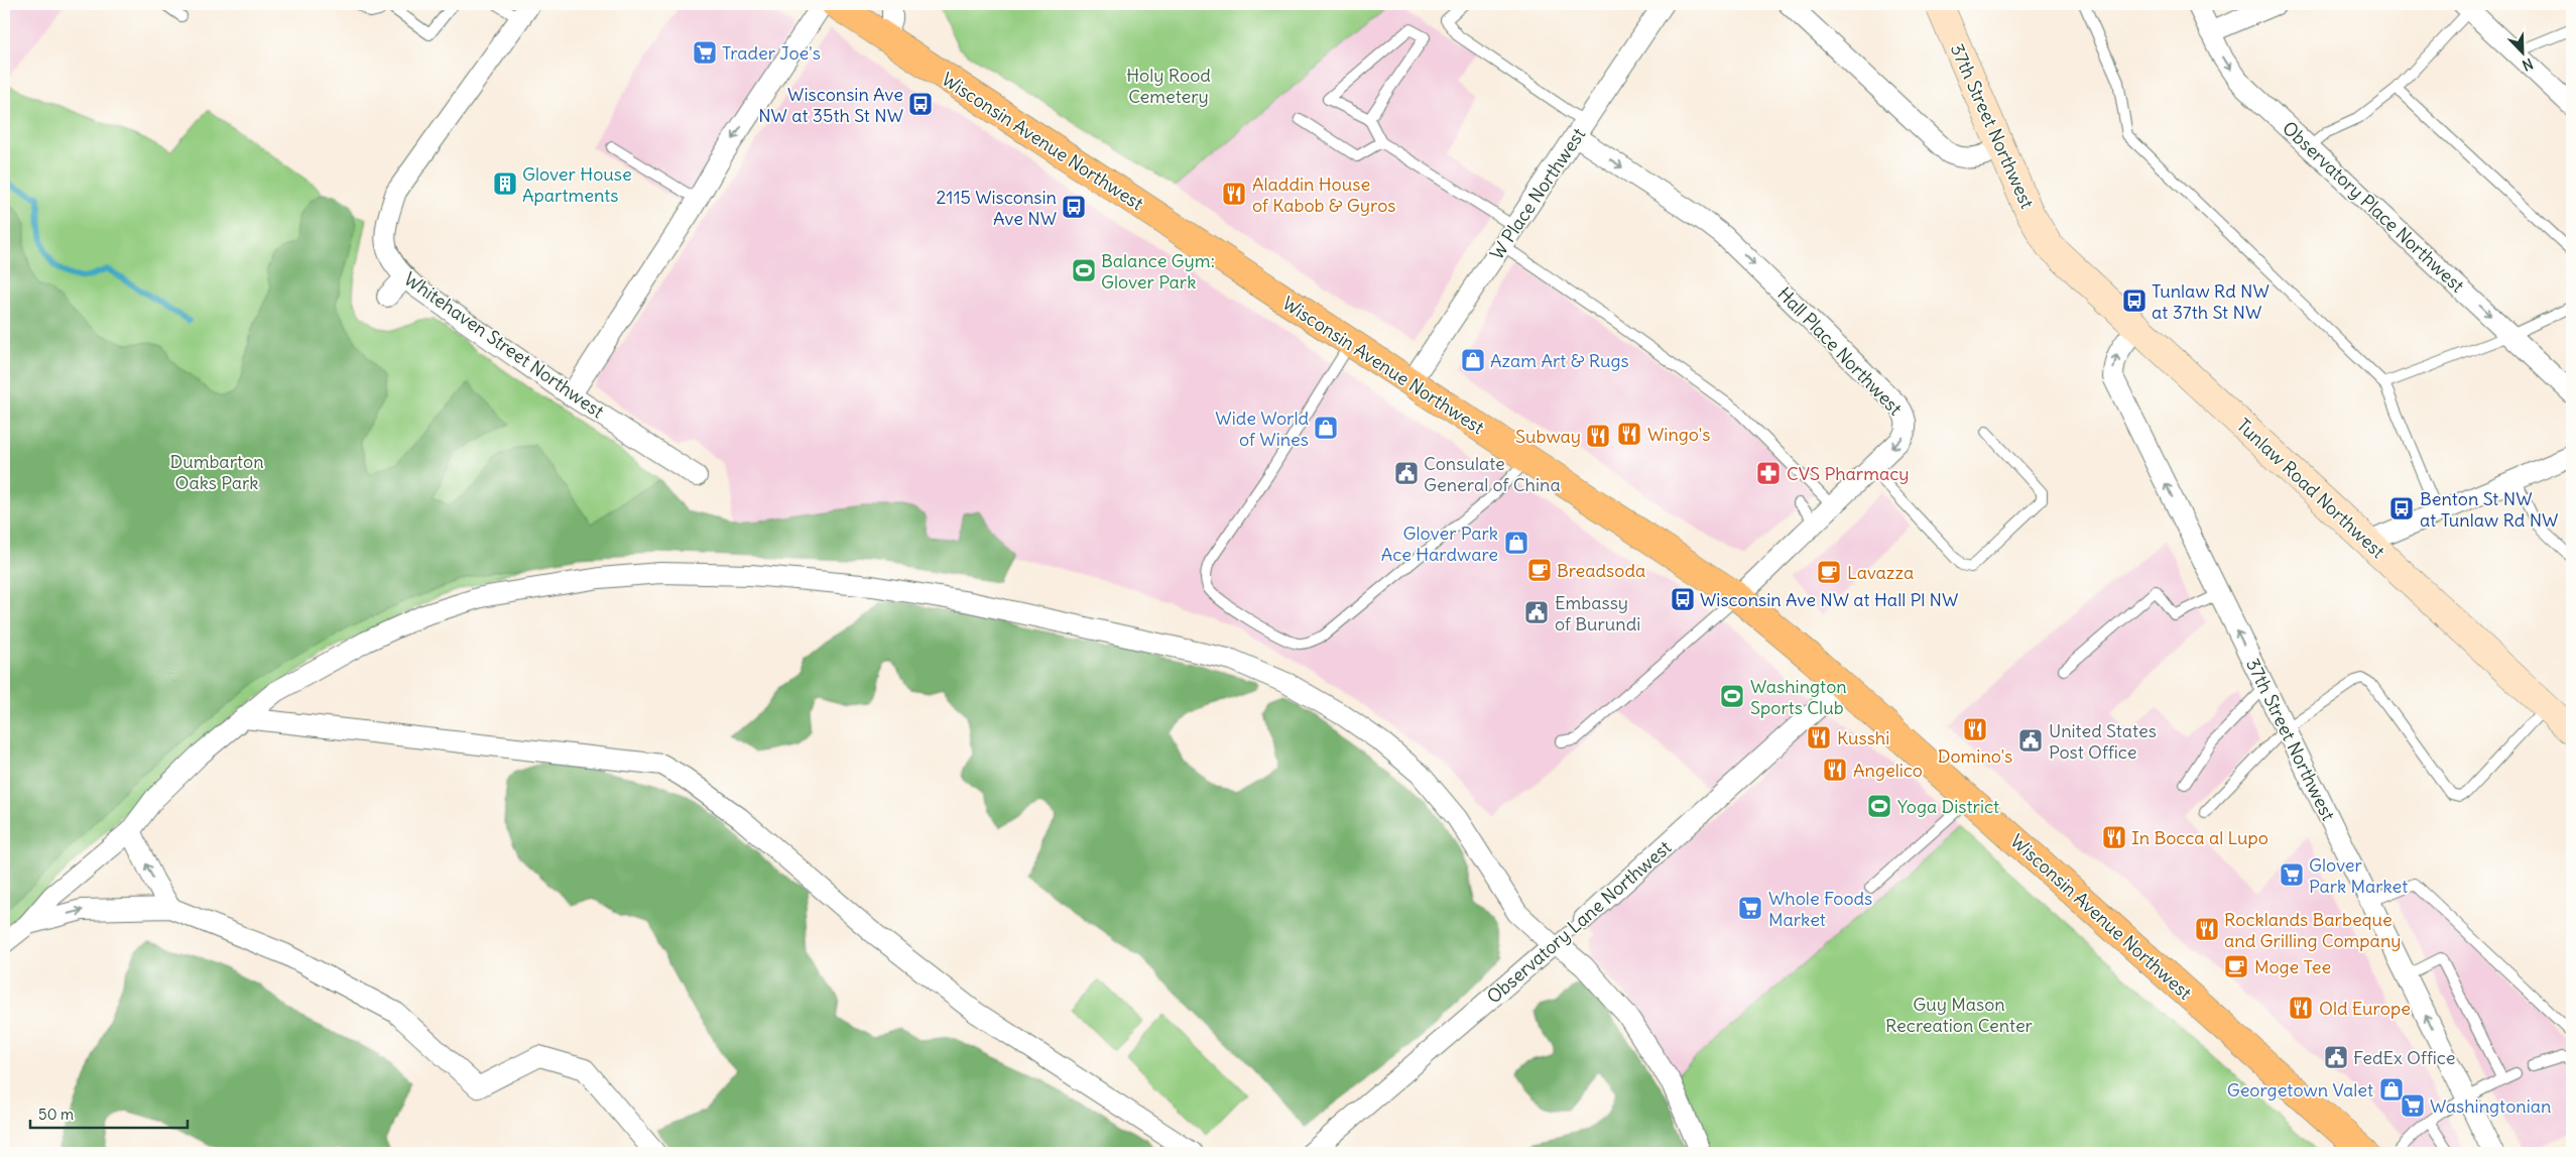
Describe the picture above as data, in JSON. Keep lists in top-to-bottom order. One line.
{"streets":{"main road":["Wisconsin Avenue Northwest"],"street":["37th Street Northwest","W Place Northwest","Observatory Place Northwest","Whitehaven Street Northwest","Hall Place Northwest","Tunlaw Road Northwest","Observatory Lane Northwest"]},"crossings":[["37th Street Northwest","Tunlaw Road Northwest"],["Wisconsin Avenue Northwest","W Place Northwest"],["Wisconsin Avenue Northwest","Hall Place Northwest"],["Wisconsin Avenue Northwest","Observatory Lane Northwest"],["W Place Northwest","Hall Place Northwest"]],"one_way":["37th Street Northwest","Observatory Place Northwest","Hall Place Northwest"],"parks":["Holy Rood Cemetery","Dumbarton Oaks Park","Guy Mason Recreation Center"],"places":{"supermarket":["Trader Joe's","Glover Park Market","Whole Foods Market","Washingtonian"],"bus stop":["Wisconsin Ave NW at 35th St NW","2115 Wisconsin Ave NW","Tunlaw Rd NW at 37th St NW","Benton St NW at Tunlaw Rd NW","Wisconsin Ave NW at Hall Pl NW"],"building":["Glover House Apartments"],"restaurant":["Aladdin House of Kabob & Gyros","Wingo's","Subway","Domino's","Kusshi","Angelico","In Bocca al Lupo","Rocklands Barbeque and Grilling Company","Old Europe"],"sports":["Balance Gym: Glover Park","Washington Sports Club","Yoga District"],"shop":["Azam Art & Rugs","Wide World of Wines","Glover Park Ace Hardware","Georgetown Valet"],"public building":["Consulate General of China","Embassy of Burundi","United States Post Office","FedEx Office"],"pharmacy":["CVS Pharmacy"],"cafe":["Breadsoda","Lavazza","Moge Tee"]},"scale_bar":"50 m","north":"bottom right"}
